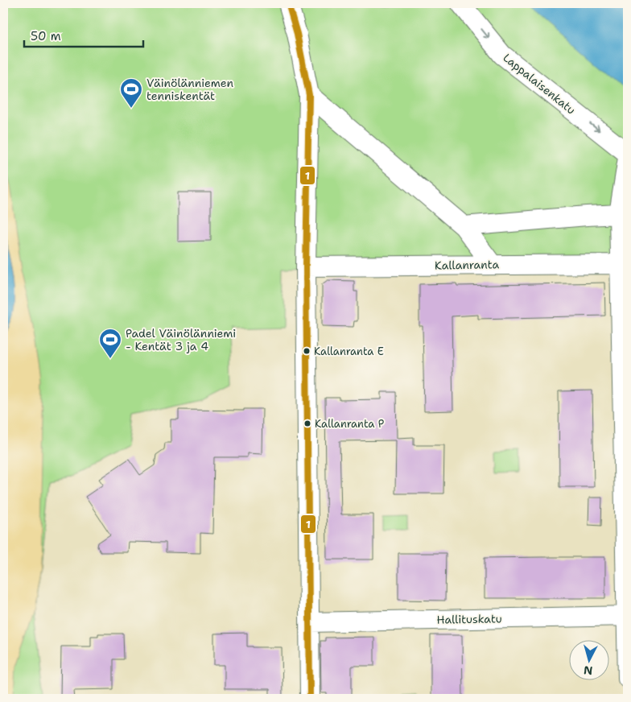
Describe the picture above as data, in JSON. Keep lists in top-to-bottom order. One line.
{"streets":{"street":["Lappalaisenkatu","Kallanranta","Hallituskatu"]},"places":{"sports":["Väinölänniemen tenniskentät","Padel Väinölänniemi - Kentät 3 ja 4"],"other":["Kallanranta E","Kallanranta P"]},"lines":["transit line 1"],"scale_bar":"50 m","north":"bottom"}
